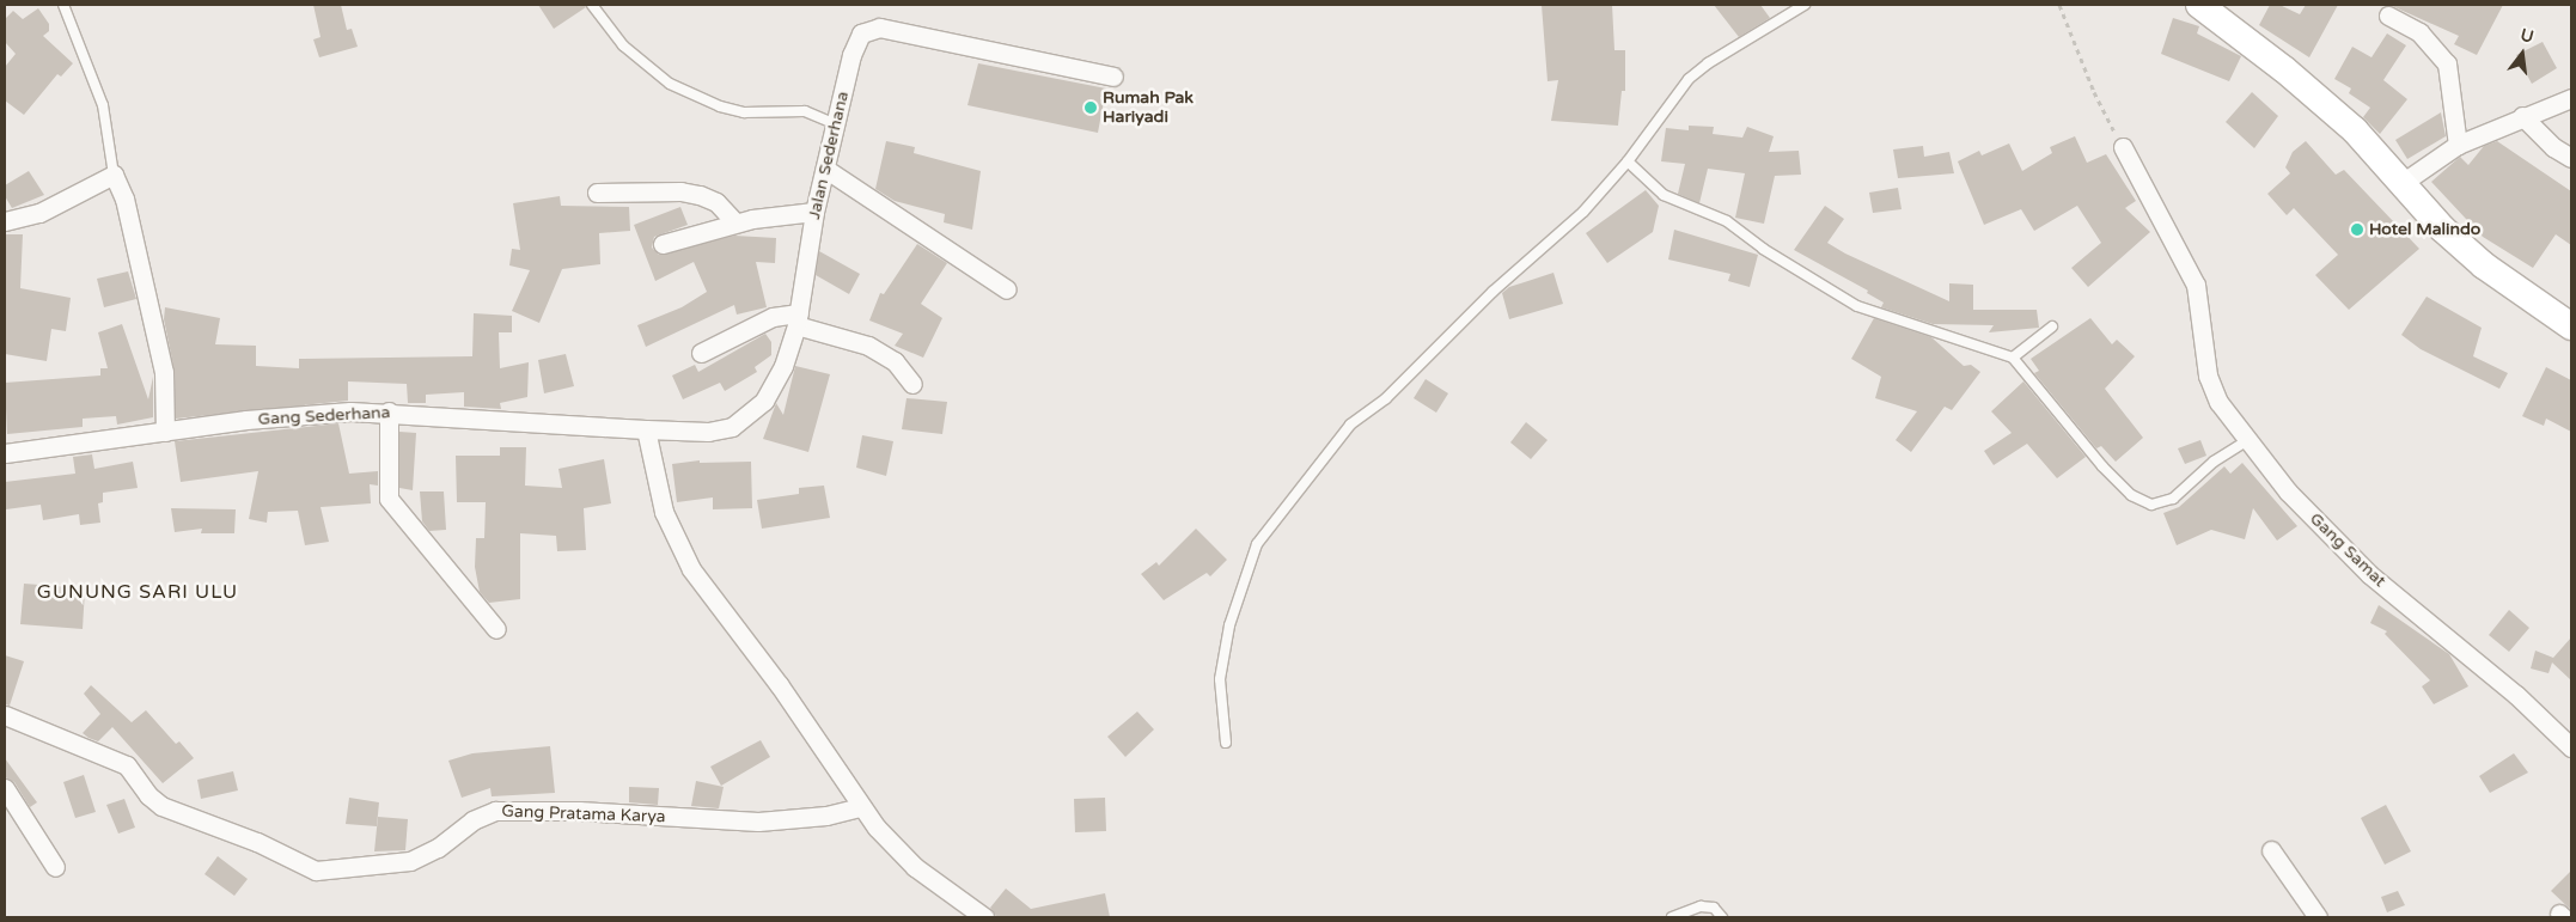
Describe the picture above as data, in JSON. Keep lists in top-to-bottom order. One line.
{"streets":{"street":["Jalan Sederhana","Gang Sederhana","Gang Samat","Gang Pratama Karya"]},"crossings":[["Jalan Sederhana","Gang Sederhana"]],"districts":["GUNUNG SARI ULU"],"places":["Rumah Pak Hariyadi","Hotel Malindo"],"north":"top"}
